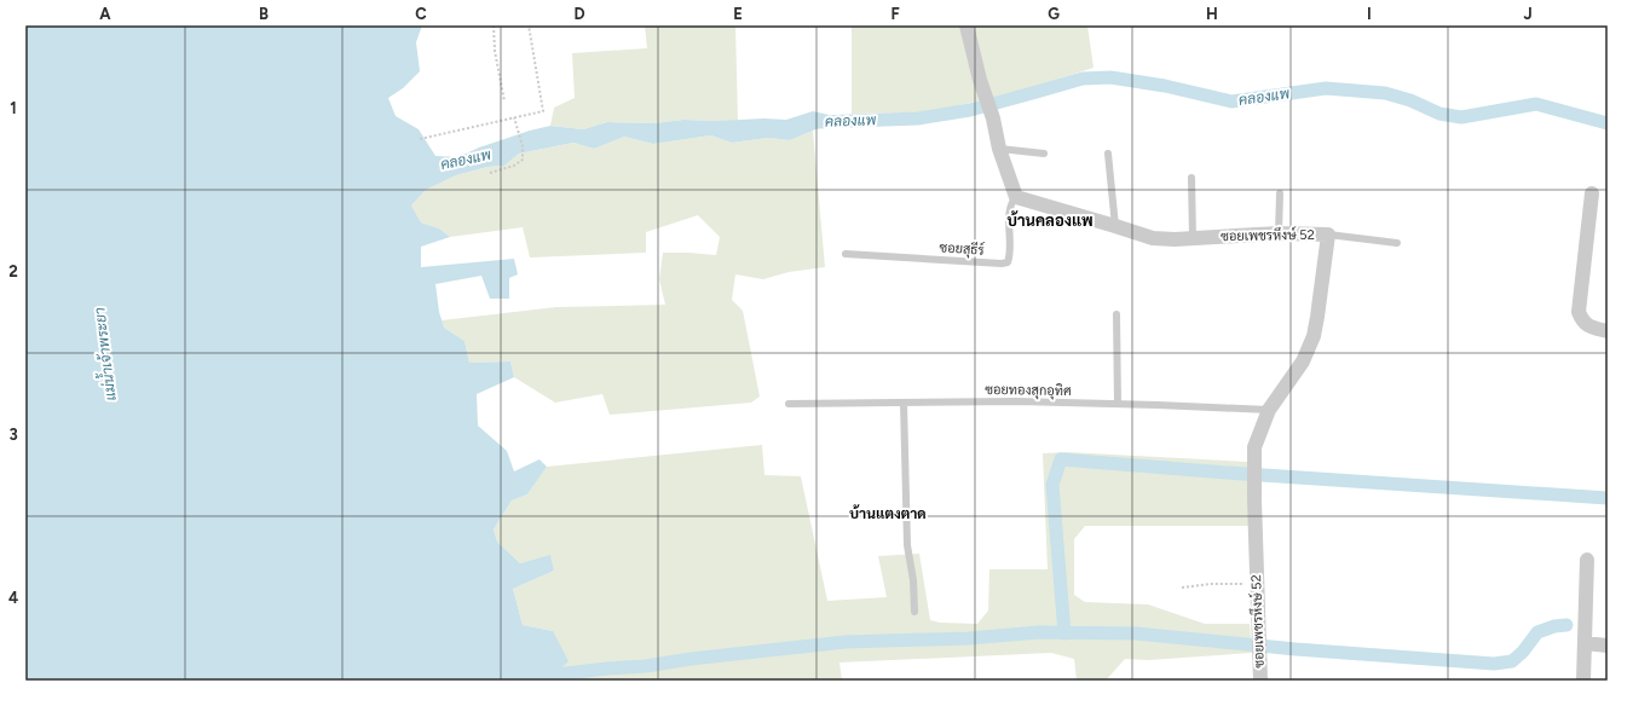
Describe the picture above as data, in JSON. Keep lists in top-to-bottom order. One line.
{"streets":{"street":["ซอยเพชรหึงษ์ 52"],"lane":["ซอยสุธีร์","ซอยทองสุกอุทิศ"]},"crossings":[["ซอยเพชรหึงษ์ 52","ซอยสุธีร์"],["ซอยเพชรหึงษ์ 52","ซอยทองสุกอุทิศ"]],"districts":["บ้านคลองแพ","บ้านแตงตาด"],"water":["คลองแพ","แม่น้ำเจ้าพระยา"],"grid":{"columns":["A","B","C","D","E","F","G","H","I","J"],"rows":["1","2","3","4"]}}
